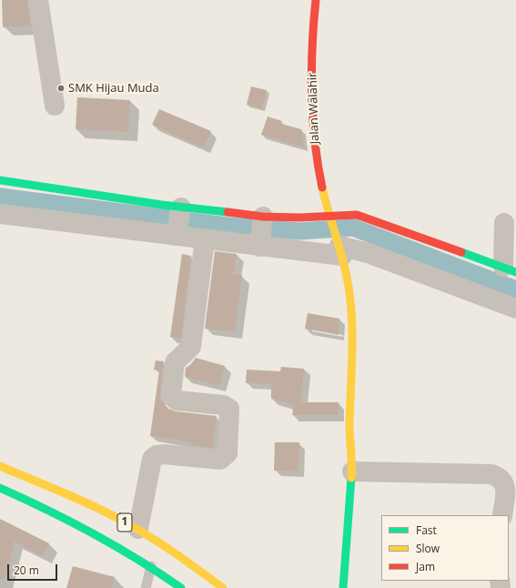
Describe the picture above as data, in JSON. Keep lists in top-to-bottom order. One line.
{"streets":{"main road":["Jalan Walahir","1"]},"places":["SMK Hijau Muda"],"legend":["Fast","Slow","Jam"],"scale_bar":"20 m"}
